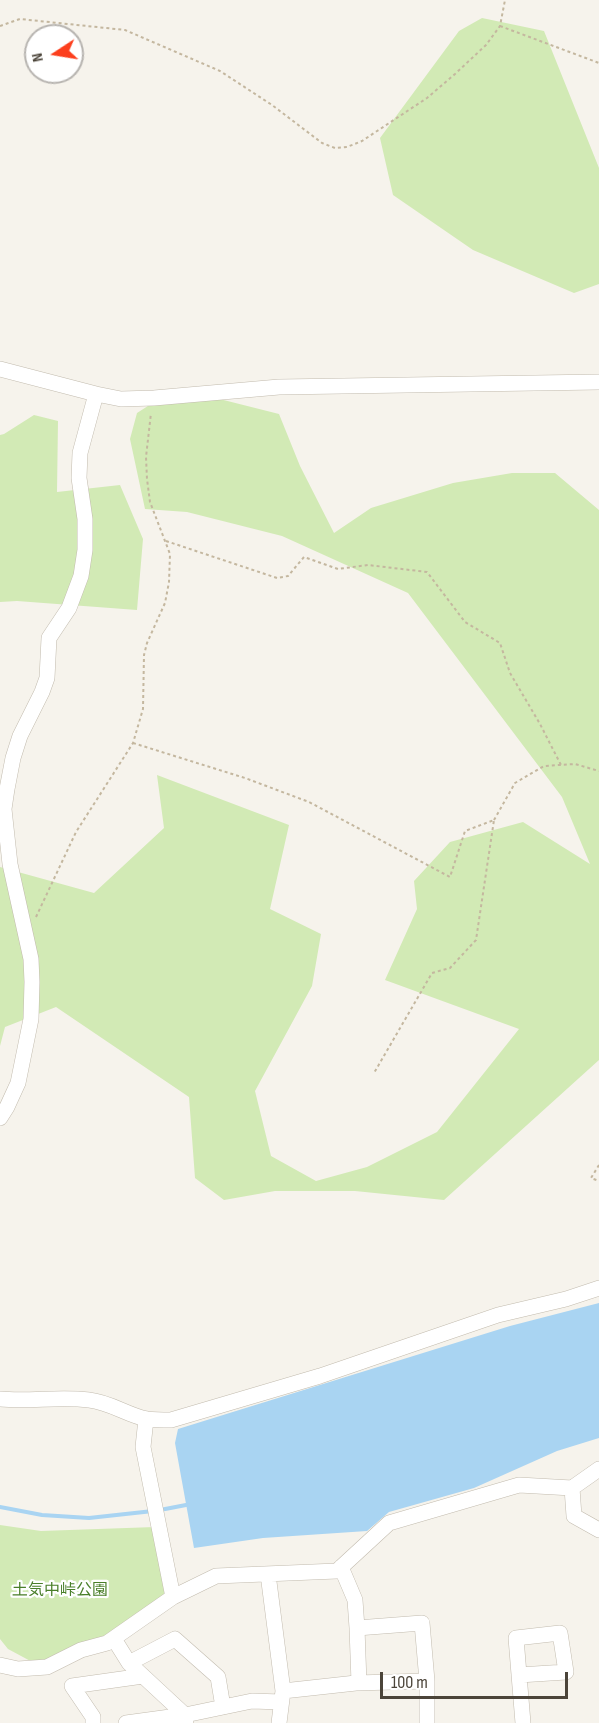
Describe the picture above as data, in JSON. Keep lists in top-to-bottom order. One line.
{"parks":["土気中峠公園"],"scale_bar":"100 m","north":"left"}
